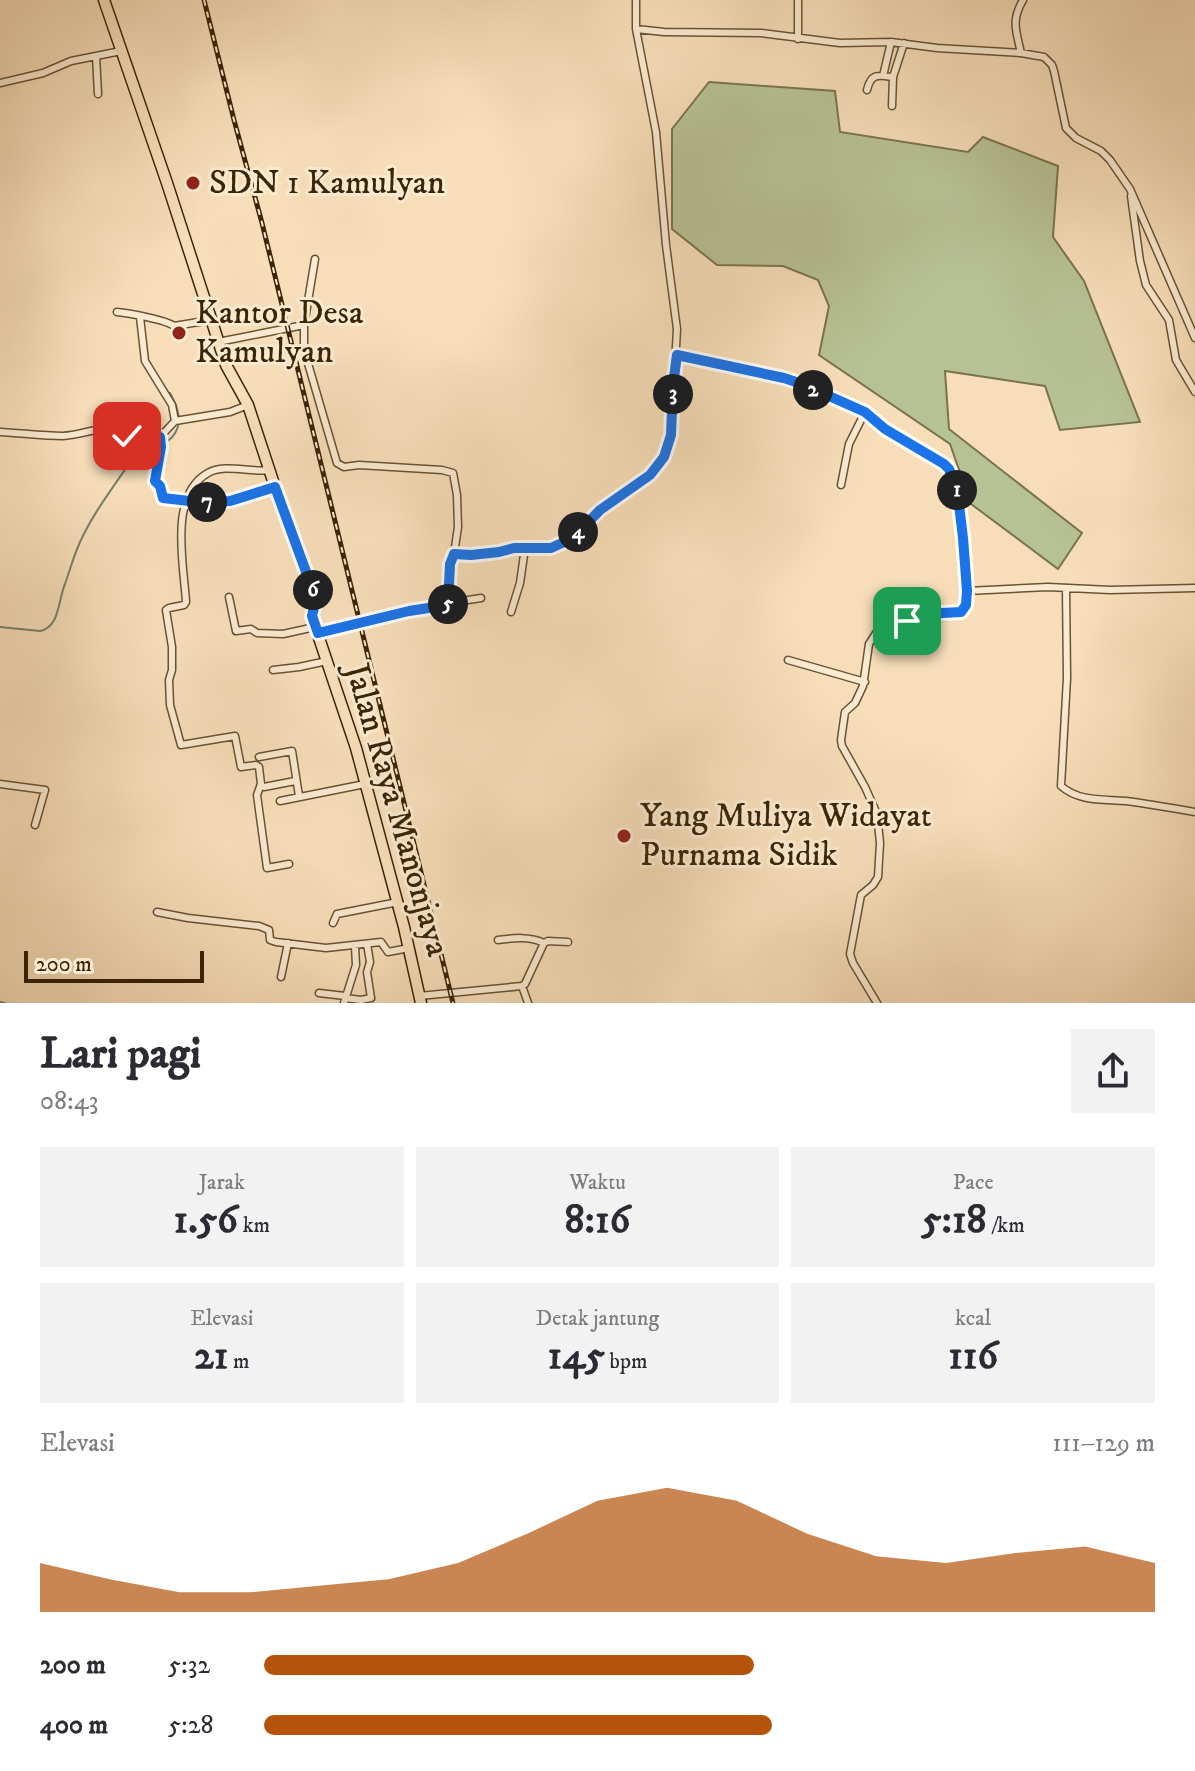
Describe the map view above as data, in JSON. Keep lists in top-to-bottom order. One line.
{"streets":{"main road":["Jalan Raya Manonjaya"]},"places":["SDN 1 Kamulyan","Kantor Desa Kamulyan","Yang Muliya Widayat Purnama Sidik"],"scale_bar":"200 m","page":{"pins":["2","3","1","7","4","6","5"],"scale":"200 m","heading":["Lari pagi","08:43"],"stats":[["Jarak","1.56 km"],["Waktu","8:16"],["Pace","5:18 /km"],["Elevasi","21 m"],["Detak jantung","145 bpm"],["kcal","116"]],"chart":["Elevasi","111–129 m"],"list":[{"name":"200 m","note":"5:32"},{"name":"400 m","note":"5:28"}]}}
